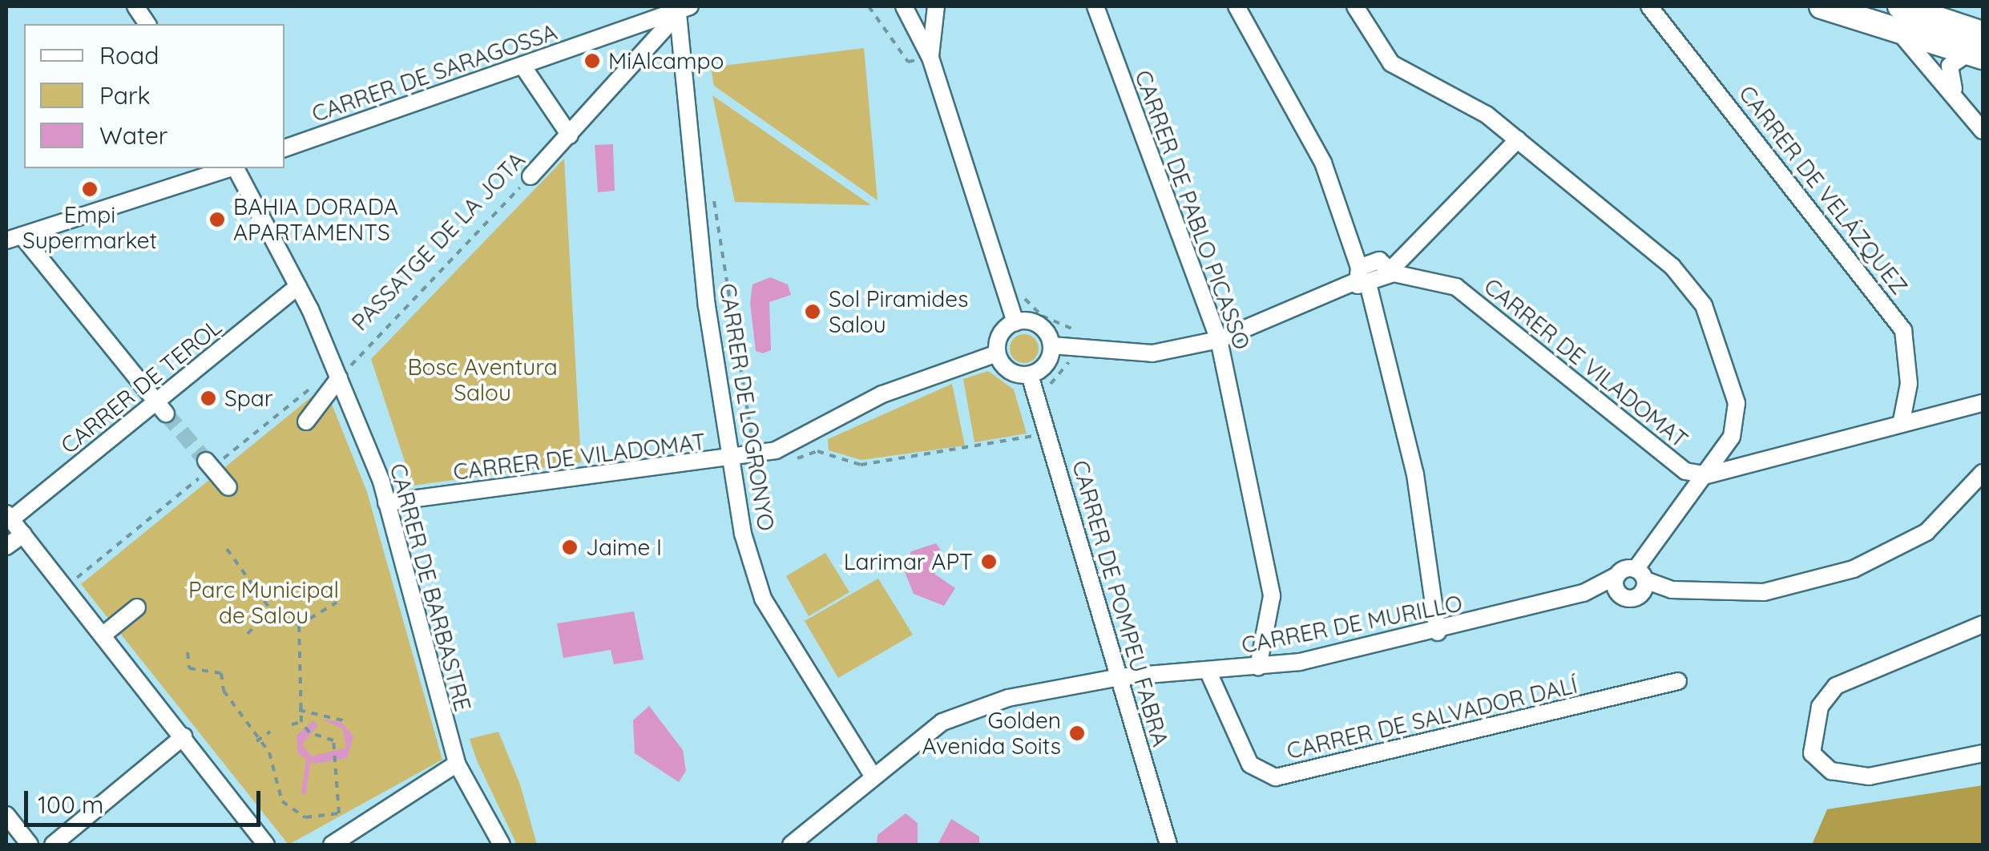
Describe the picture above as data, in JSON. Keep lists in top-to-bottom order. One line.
{"streets":{"street":["CARRER DE SARAGOSSA","CARRER DE VELÁZQUEZ","CARRER DE PABLO PICASSO","PASSATGE DE LA JOTA","CARRER DE VILADOMAT","CARRER DE TEROL","CARRER DE LOGRONYO","CARRER DE BARBASTRE","CARRER DE POMPEU FABRA","CARRER DE MURILLO","CARRER DE SALVADOR DALÍ"]},"crossings":[["CARRER DE SARAGOSSA","PASSATGE DE LA JOTA"],["CARRER DE SARAGOSSA","CARRER DE LOGRONYO"],["CARRER DE PABLO PICASSO","CARRER DE MURILLO"],["PASSATGE DE LA JOTA","CARRER DE LOGRONYO"],["PASSATGE DE LA JOTA","CARRER DE BARBASTRE"],["CARRER DE VILADOMAT","CARRER DE LOGRONYO"],["CARRER DE VILADOMAT","CARRER DE BARBASTRE"],["CARRER DE VILADOMAT","CARRER DE POMPEU FABRA"],["CARRER DE TEROL","CARRER DE BARBASTRE"],["CARRER DE LOGRONYO","CARRER DE MURILLO"],["CARRER DE POMPEU FABRA","CARRER DE MURILLO"],["CARRER DE MURILLO","CARRER DE SALVADOR DALÍ"]],"parks":["Bosc Aventura Salou","Parc Municipal de Salou"],"places":["MiAlcampo","Empi Supermarket","BAHIA DORADA APARTAMENTS","Sol Piramides Salou","Spar","Jaime I","Larimar APT","Golden Avenida Soits"],"legend":["Road","Park","Water"],"scale_bar":"100 m"}
